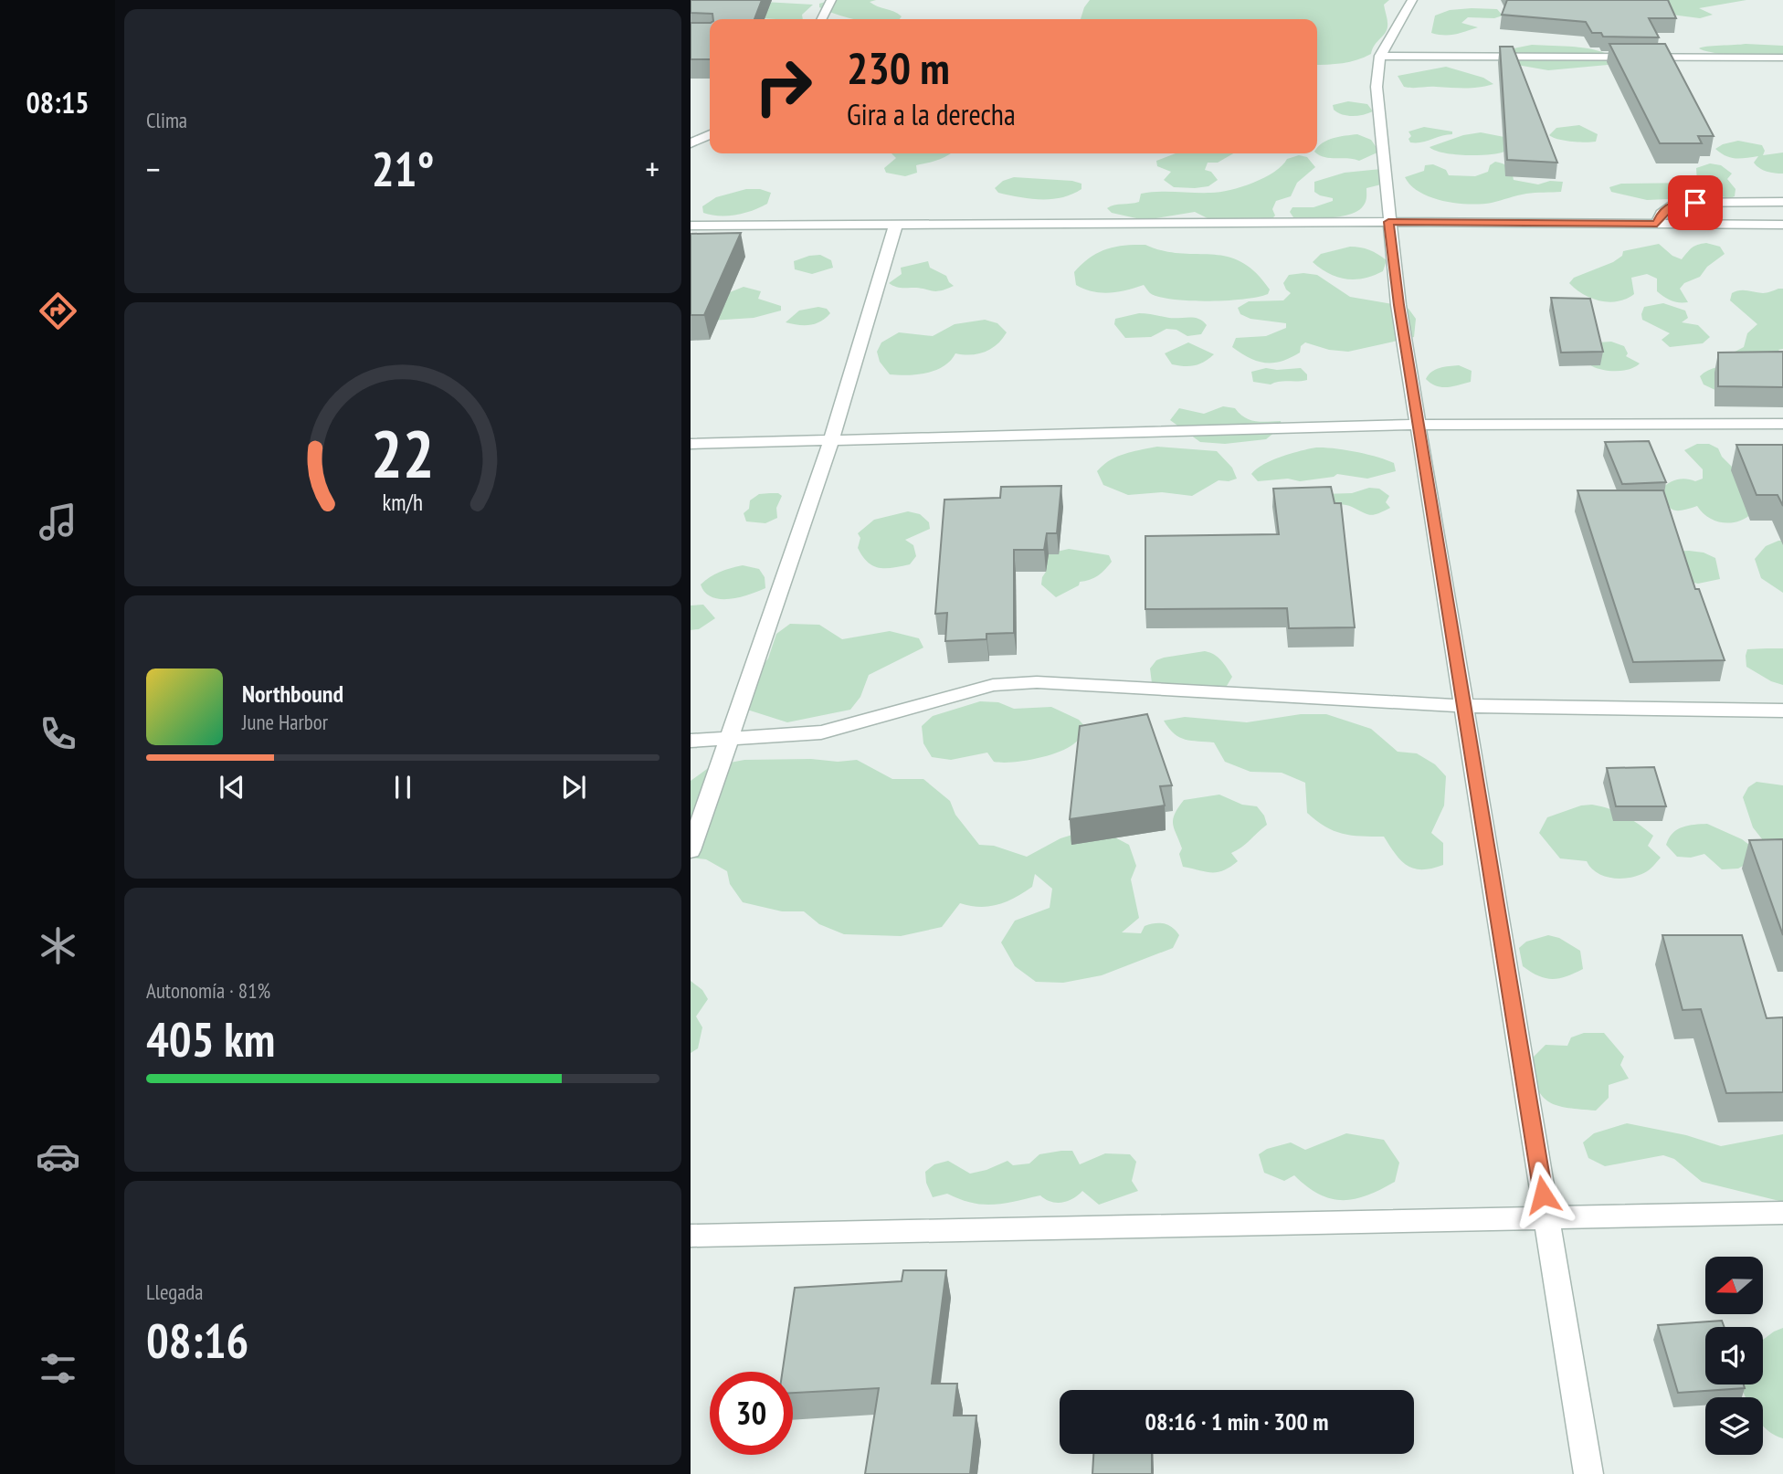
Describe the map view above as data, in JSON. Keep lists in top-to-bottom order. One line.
{"north":"left","page":{"tabs":"08:15","tile":["Clima",["Autonomía · 81%","405 km"],["Llegada","08:16"]],"turn":["230 m","Gira a la derecha"],"heat":["−","21°","+"],"song":["Northbound","June Harbor"],"limit":"30","trip":"08:16 · 1 min · 300 m","gauge":["22","km/h"]}}
